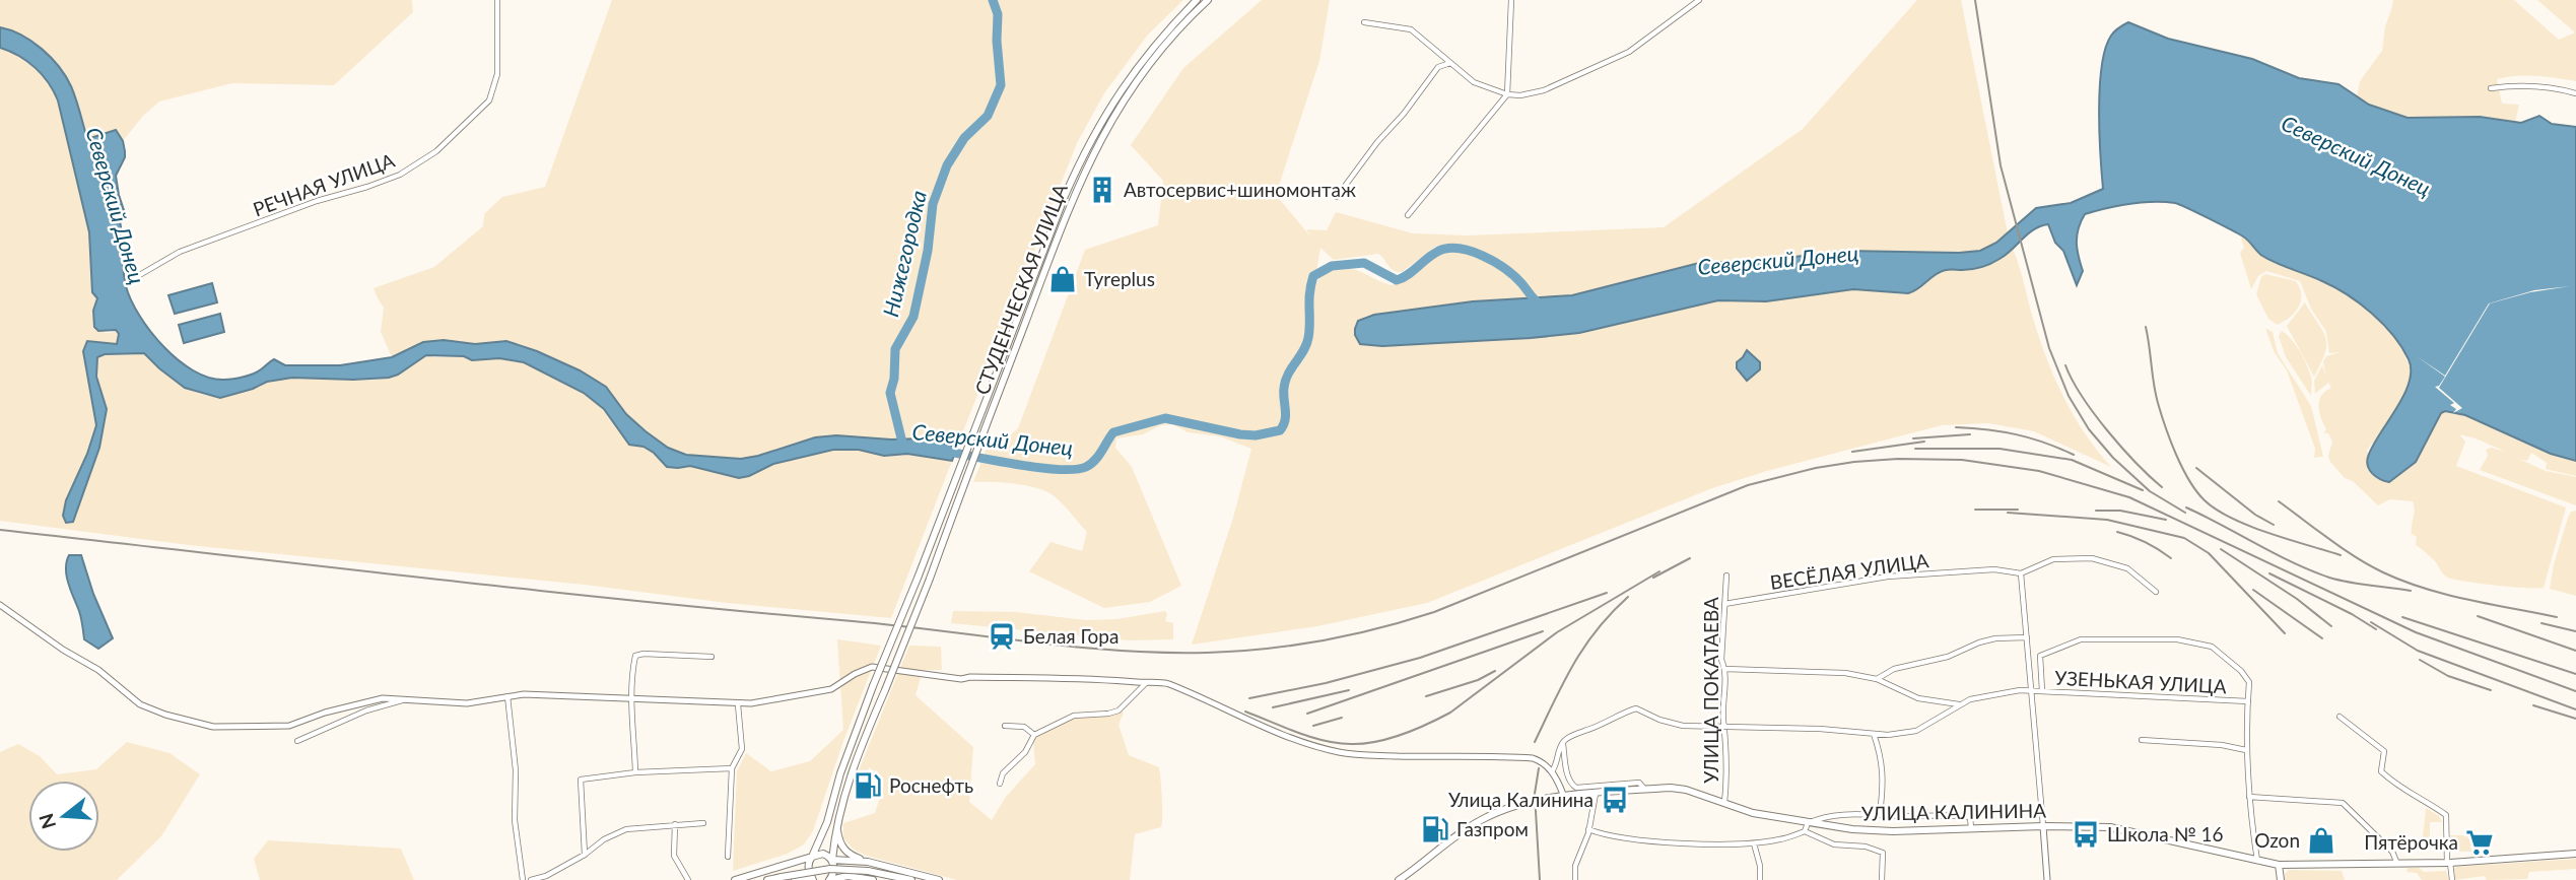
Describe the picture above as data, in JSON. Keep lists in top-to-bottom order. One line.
{"streets":{"main road":["СТУДЕНЧЕСКАЯ УЛИЦА","УЛИЦА КАЛИНИНА"],"street":["РЕЧНАЯ УЛИЦА","ВЕСЁЛАЯ УЛИЦА","УЗЕНЬКАЯ УЛИЦА","УЛИЦА ПОКАТАЕВА"]},"crossings":[["ВЕСЁЛАЯ УЛИЦА","УЛИЦА ПОКАТАЕВА"],["УЛИЦА ПОКАТАЕВА","УЛИЦА КАЛИНИНА"]],"water":["Северский Донец","Нижегородка"],"places":{"building":["Автосервис+шиномонтаж"],"shop":["Tyreplus","Ozon"],"station":["Белая Гора"],"fuel station":["Роснефть","Газпром"],"bus stop":["Улица Калинина","Школа № 16"],"supermarket":["Пятёрочка"]},"north":"left"}
